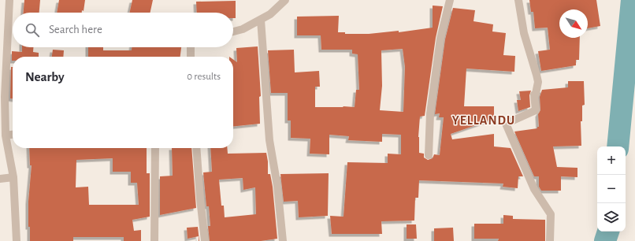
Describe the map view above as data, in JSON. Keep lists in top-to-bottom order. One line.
{"districts":["YELLANDU"],"north":"bottom right","page":{"search":"Search here","heading":["Nearby","0 results"],"map_buttons":["+","−"]}}
